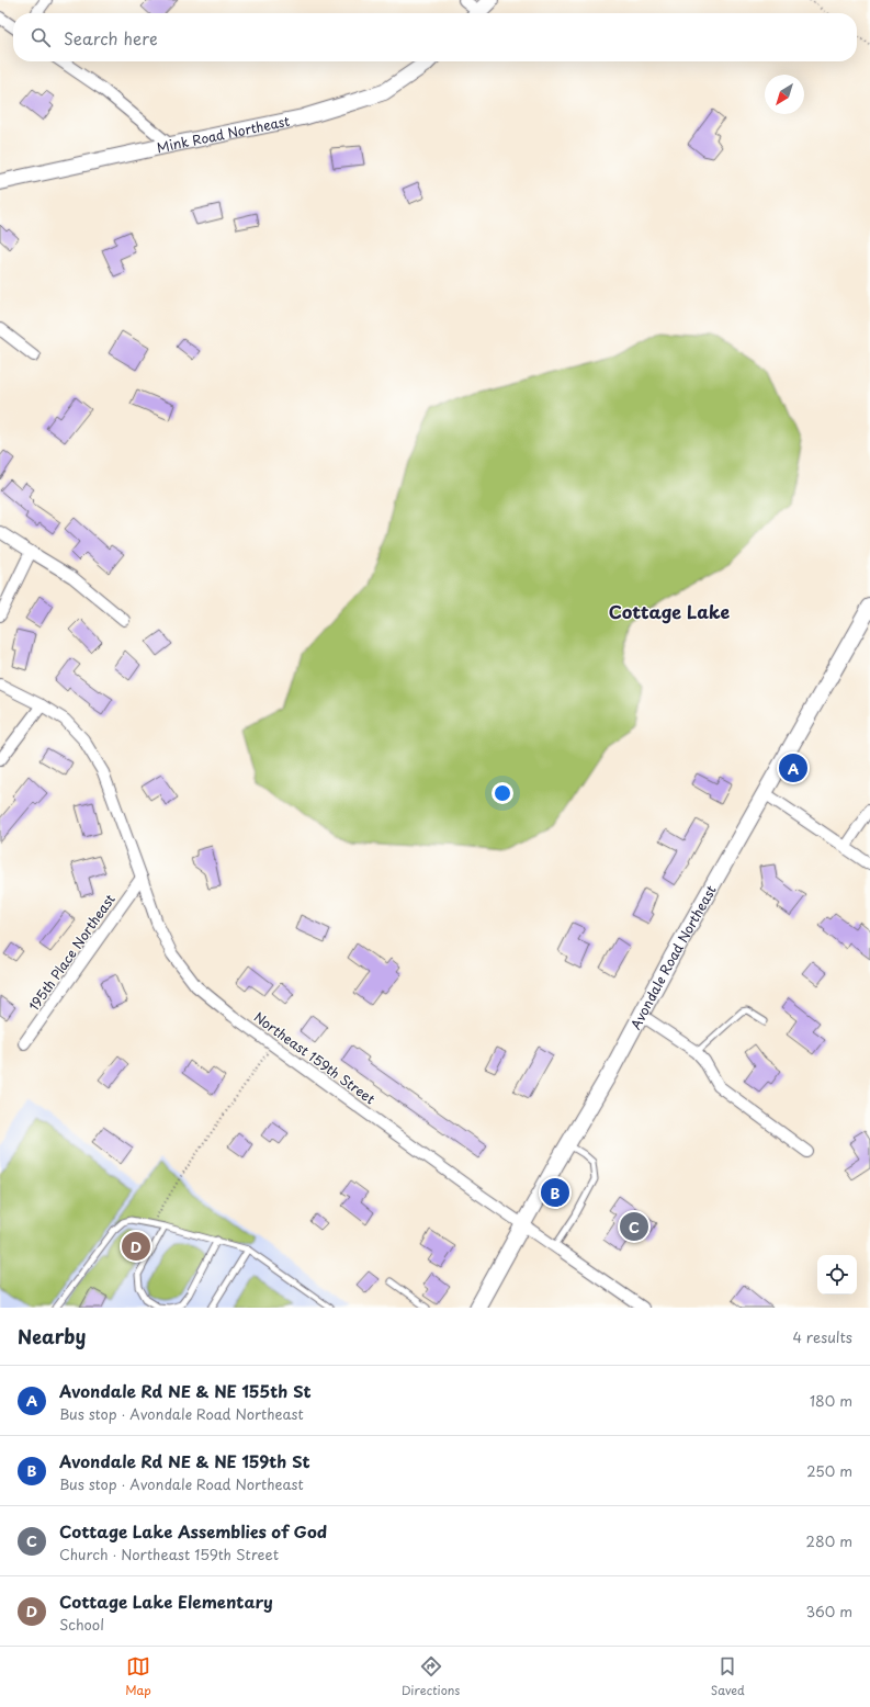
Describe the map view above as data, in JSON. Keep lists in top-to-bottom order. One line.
{"streets":{"main road":["Mink Road Northeast","Avondale Road Northeast"],"street":["195th Place Northeast","Northeast 159th Street"]},"crossings":[["195th Place Northeast","Northeast 159th Street"],["Avondale Road Northeast","Northeast 159th Street"]],"districts":["Cottage Lake"],"north":"bottom left","page":{"search":"Search here","pins":["A","B","C","D"],"heading":["Nearby","4 results"],"list":[{"mark":"A","name":"Avondale Rd NE & NE 155th St","note":"Bus stop · Avondale Road Northeast","value":"180 m"},{"mark":"B","name":"Avondale Rd NE & NE 159th St","note":"Bus stop · Avondale Road Northeast","value":"250 m"},{"mark":"C","name":"Cottage Lake Assemblies of God","note":"Church · Northeast 159th Street","value":"280 m"},{"mark":"D","name":"Cottage Lake Elementary","note":"School","value":"360 m"}],"nav":["Map","Directions","Saved"]}}
